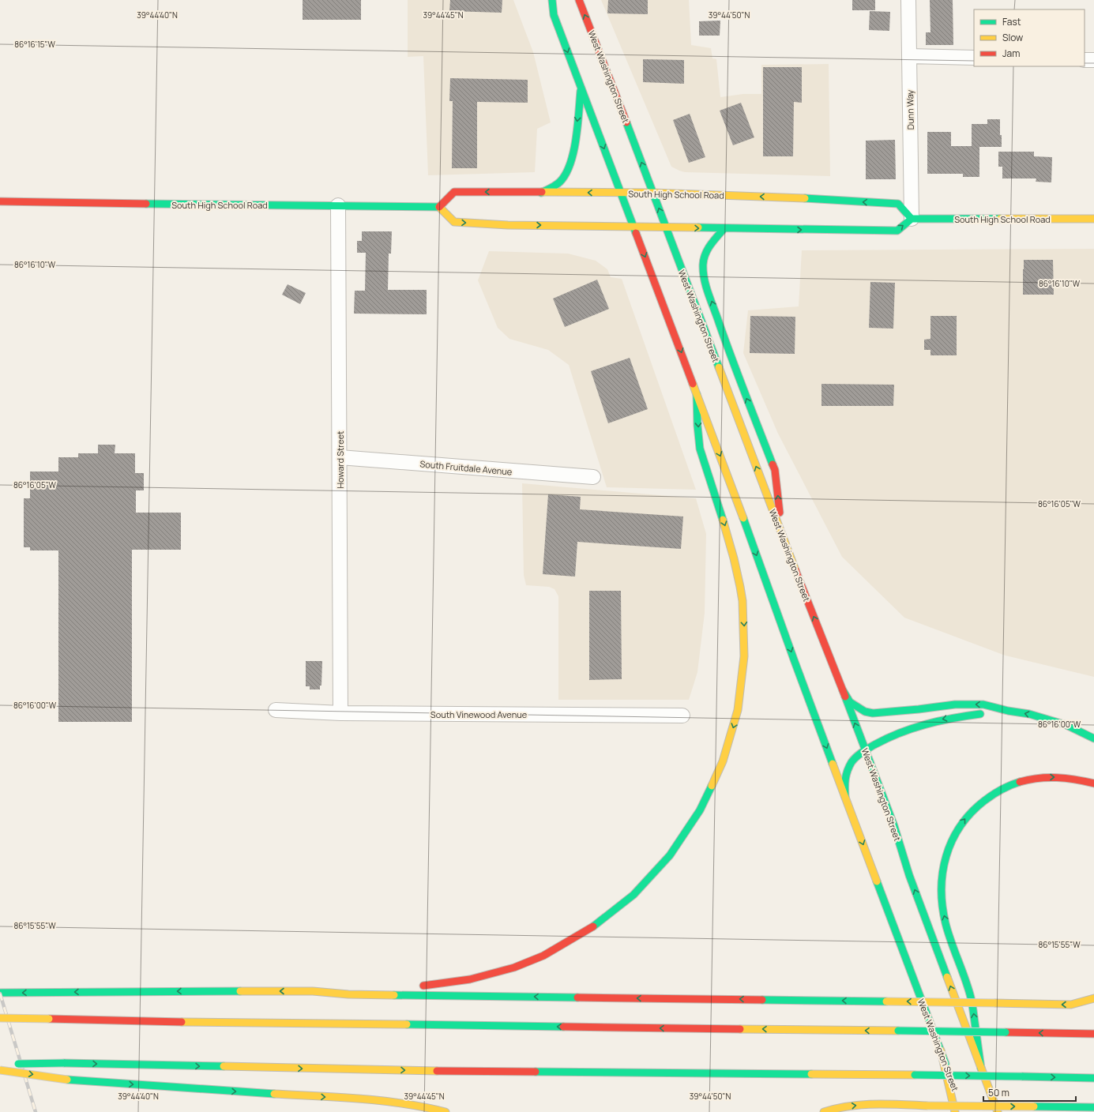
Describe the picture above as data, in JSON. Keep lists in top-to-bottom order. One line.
{"streets":{"main road":["West Washington Street","South High School Road"],"street":["Dunn Way","Howard Street","South Fruitdale Avenue","South Vinewood Avenue"]},"crossings":[["West Washington Street","South High School Road"],["Dunn Way","South High School Road"],["South High School Road","Howard Street"],["Howard Street","South Fruitdale Avenue"],["Howard Street","South Vinewood Avenue"]],"legend":["Fast","Slow","Jam"],"scale_bar":"50 m","coordinates":["39°44'40\"N","39°44'45\"N","39°44'50\"N","86°16'15\"W","86°16'10\"W","86°16'05\"W","86°16'00\"W","86°15'55\"W"]}
